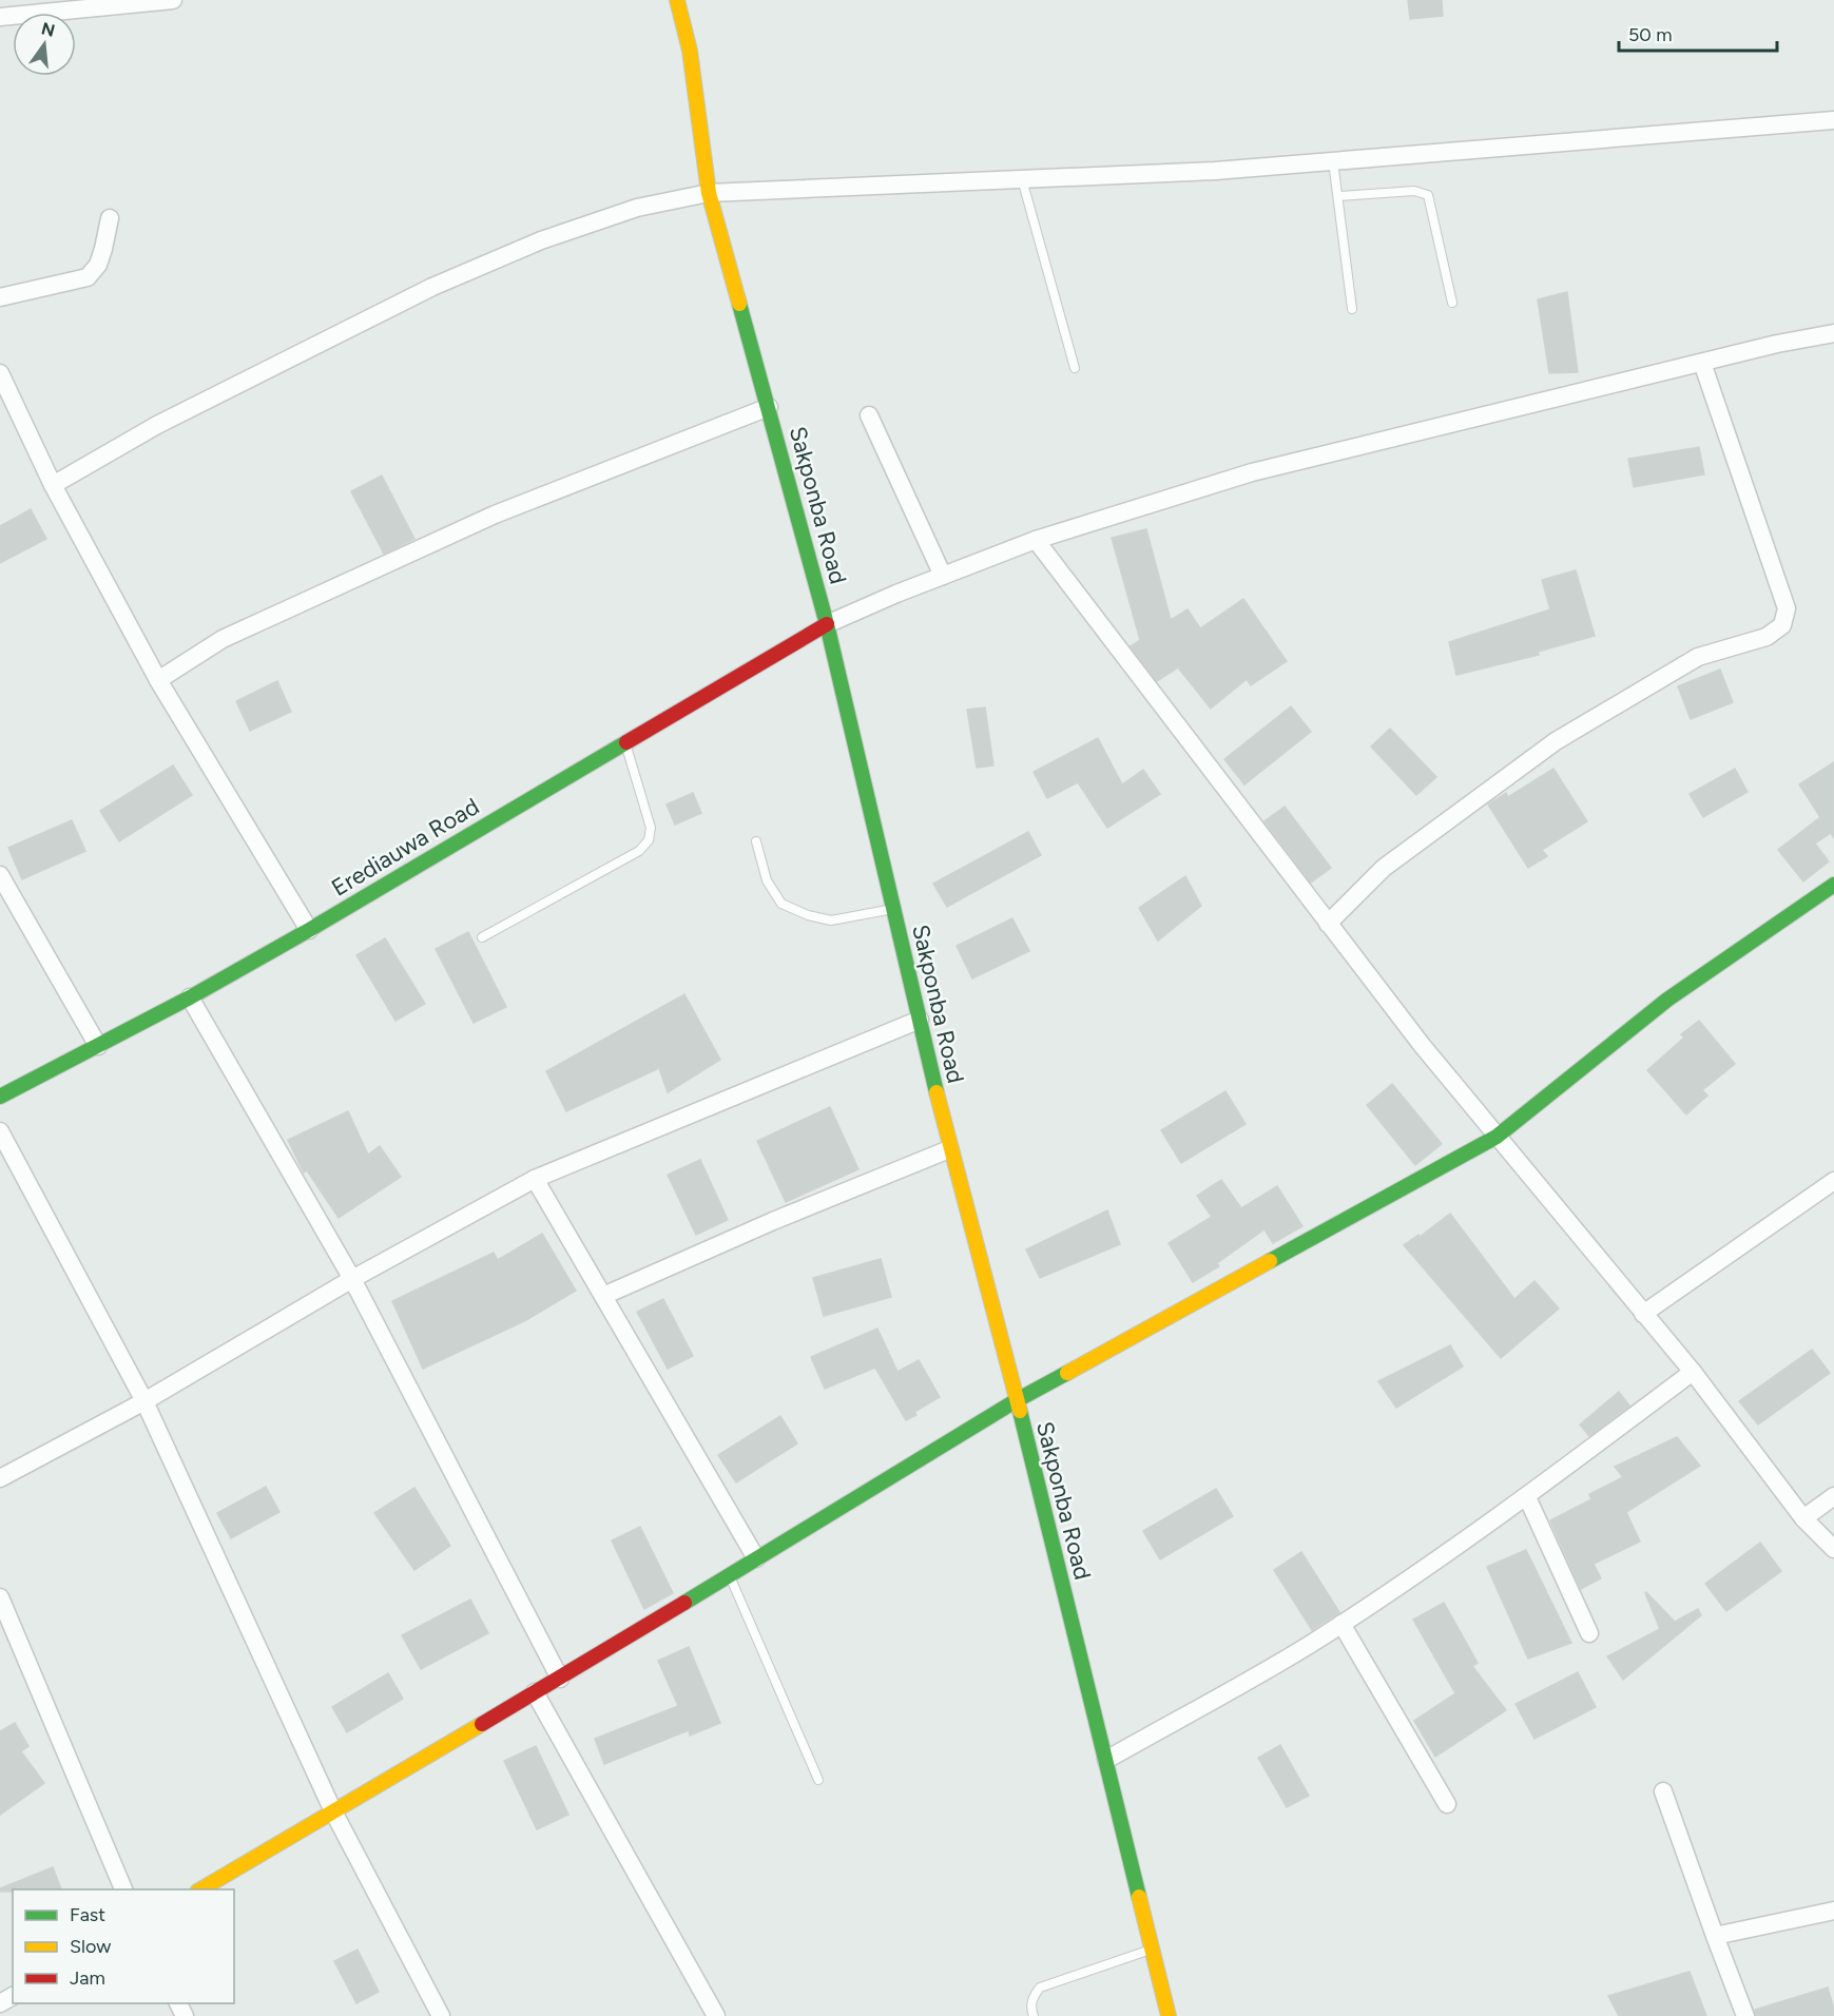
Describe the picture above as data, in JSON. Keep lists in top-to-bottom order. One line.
{"streets":{"street":["Sakponba Road","Erediauwa Road"]},"crossings":[["Sakponba Road","Erediauwa Road"]],"legend":["Fast","Slow","Jam"],"scale_bar":"50 m","north":"top"}
